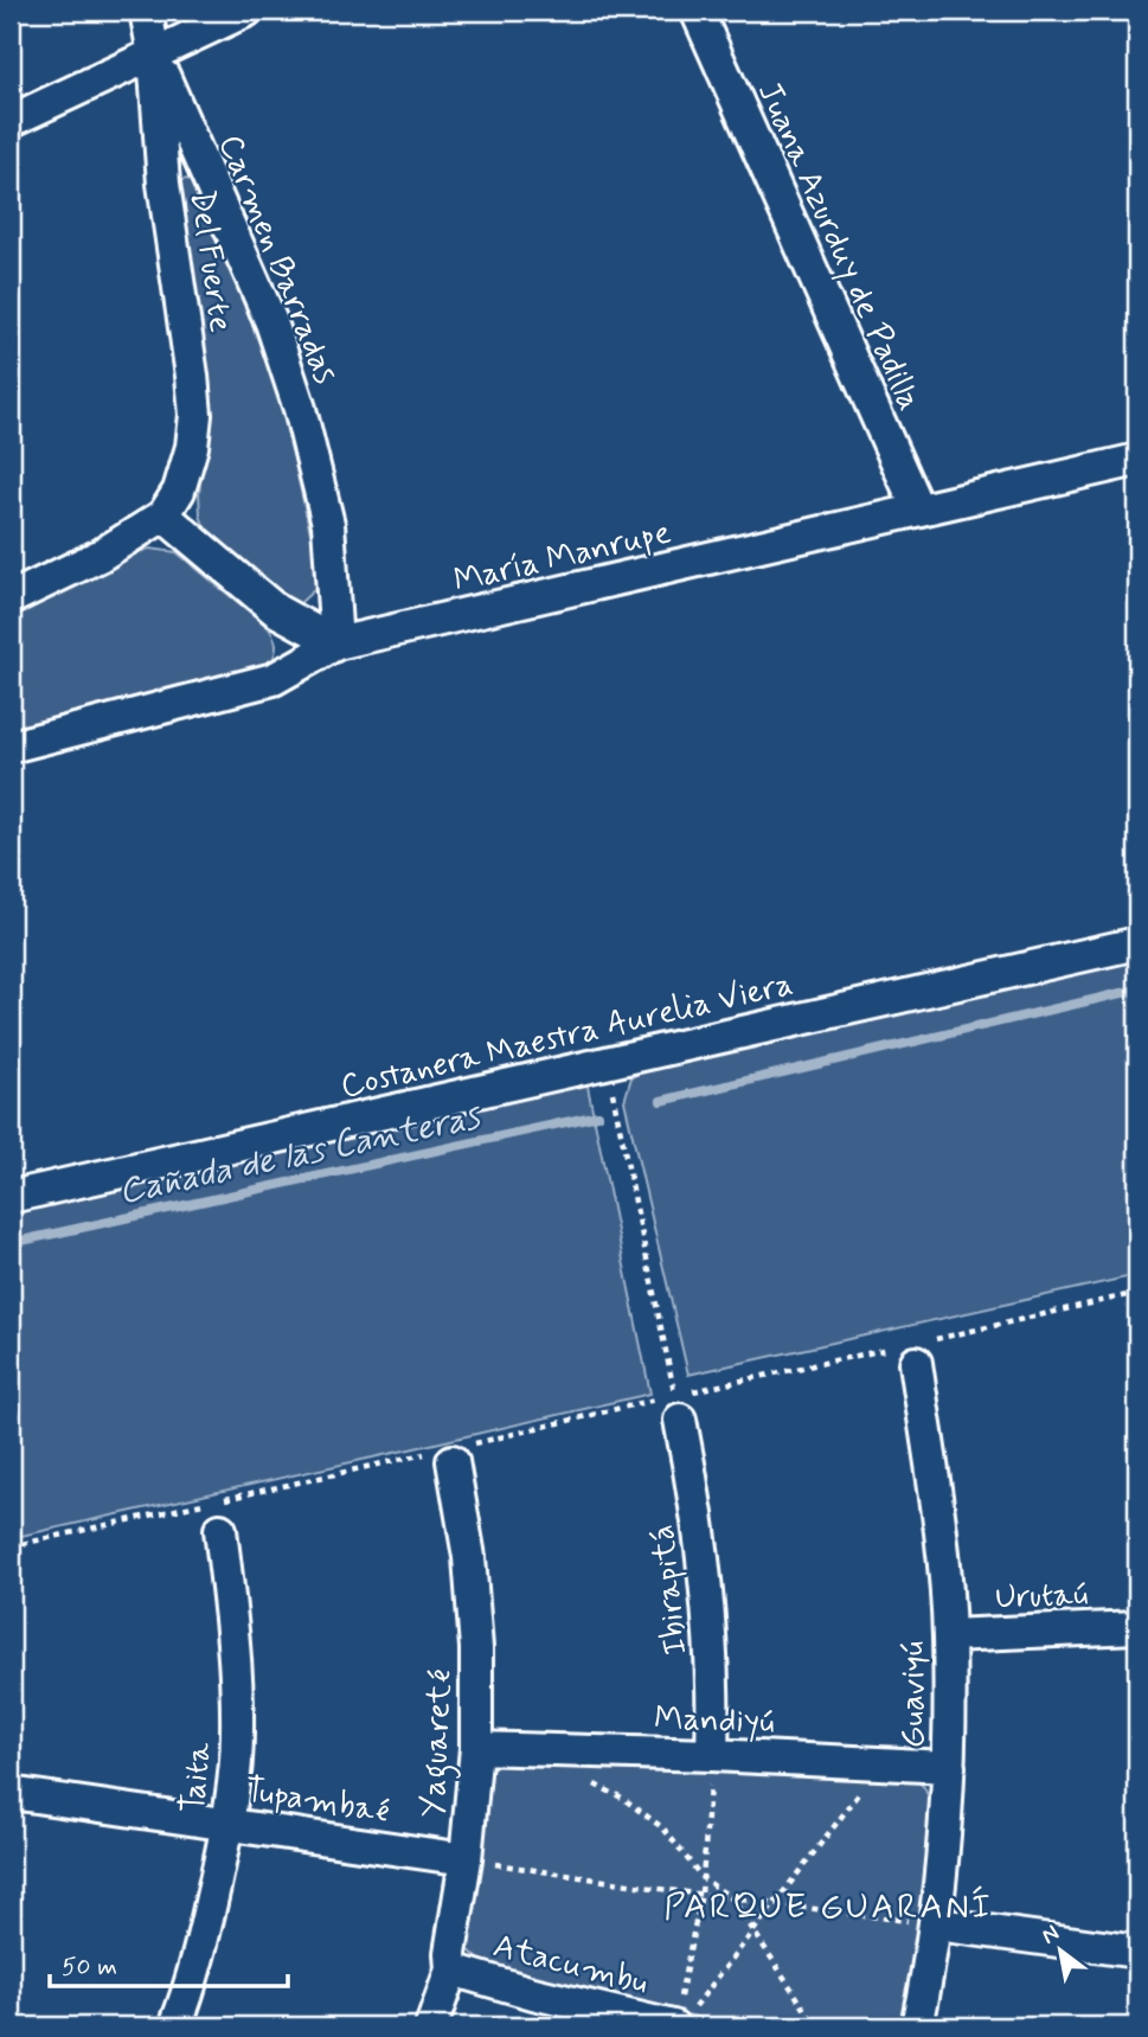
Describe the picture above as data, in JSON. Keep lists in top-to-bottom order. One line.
{"streets":{"street":["Juana Azurduy de Padilla","Carmen Barradas","Del Fuerte","María Manrupe","Costanera Maestra Aurelia Viera","Ibirapitá","Urutaú","Guaviyú","Mandiyú","Yaguareté","Taita","Tupambaé","Atacumbu"]},"crossings":[["Juana Azurduy de Padilla","María Manrupe"],["Carmen Barradas","Del Fuerte"],["Carmen Barradas","María Manrupe"],["Ibirapitá","Mandiyú"],["Urutaú","Guaviyú"],["Guaviyú","Mandiyú"],["Mandiyú","Yaguareté"],["Yaguareté","Tupambaé"],["Yaguareté","Atacumbu"],["Taita","Tupambaé"]],"districts":["PARQUE GUARANÍ"],"water":["Cañada de las Canteras"],"scale_bar":"50 m","north":"top left"}
